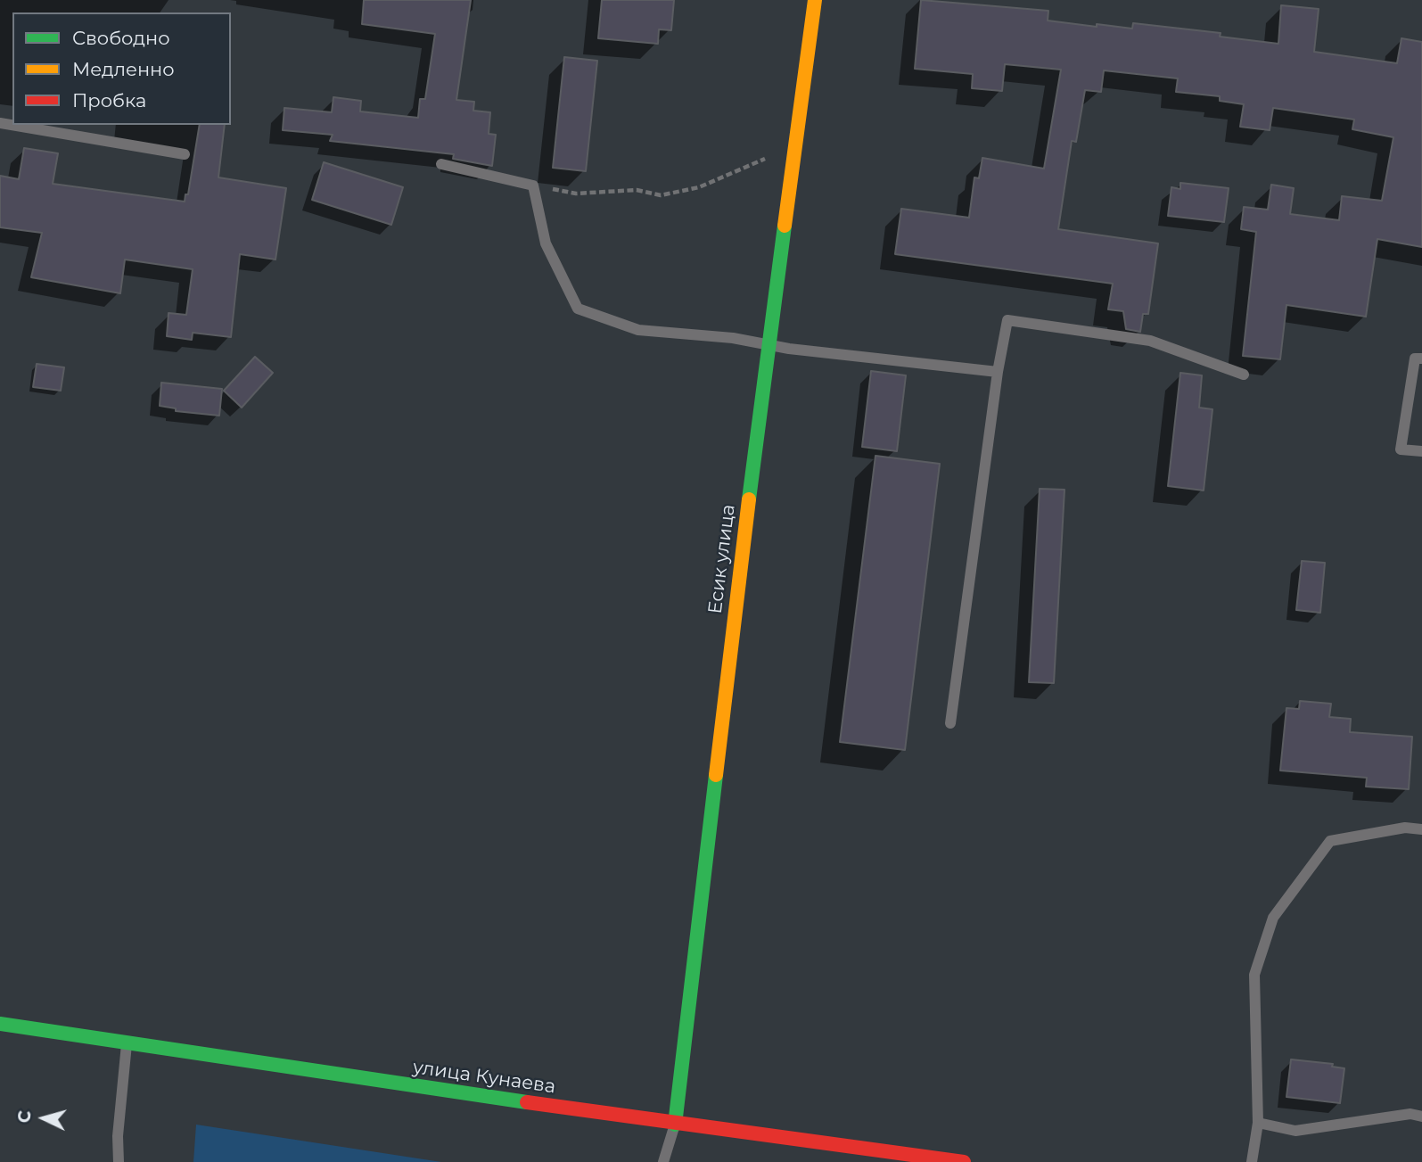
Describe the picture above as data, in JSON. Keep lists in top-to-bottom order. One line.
{"streets":{"street":["Есик улица","улица Кунаева"]},"crossings":[["Есик улица","улица Кунаева"]],"legend":["Свободно","Медленно","Пробка"],"north":"left"}
